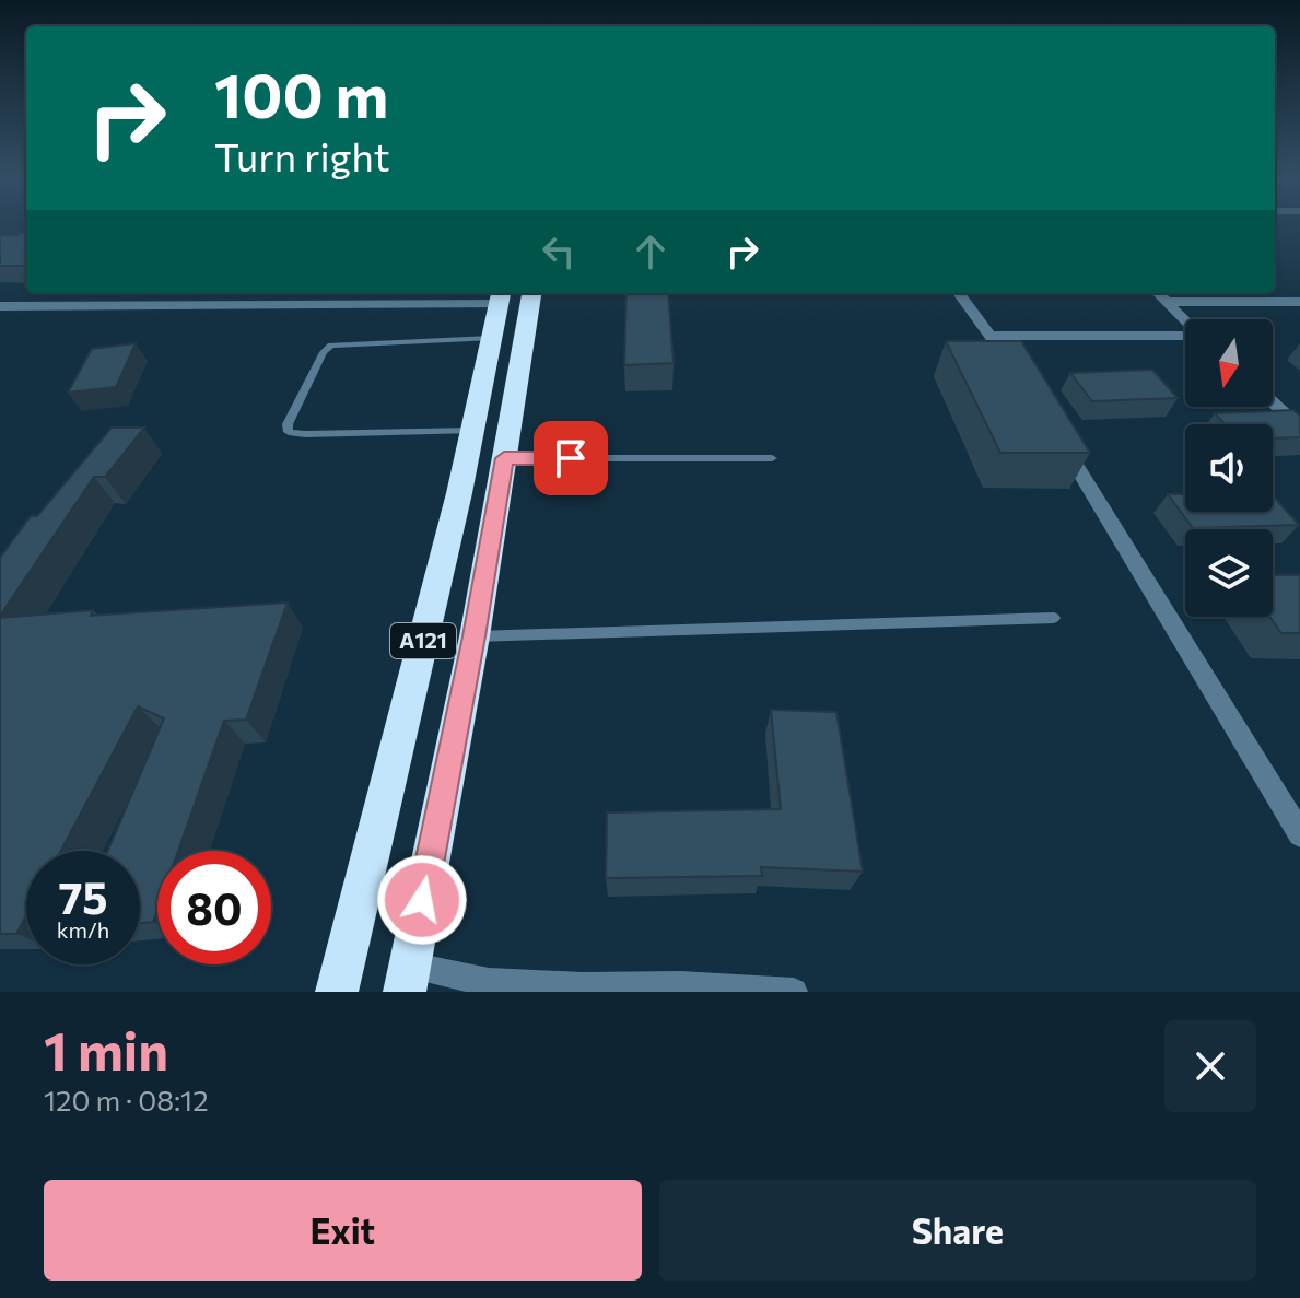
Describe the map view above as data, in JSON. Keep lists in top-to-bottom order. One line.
{"streets":{"highway":["A121"]},"north":"bottom","page":{"turn":["100 m","Turn right"],"speed":"75 km/h","limit":"80","heading":["1 min","120 m · 08:12"],"buttons":["Exit","Share"]}}
